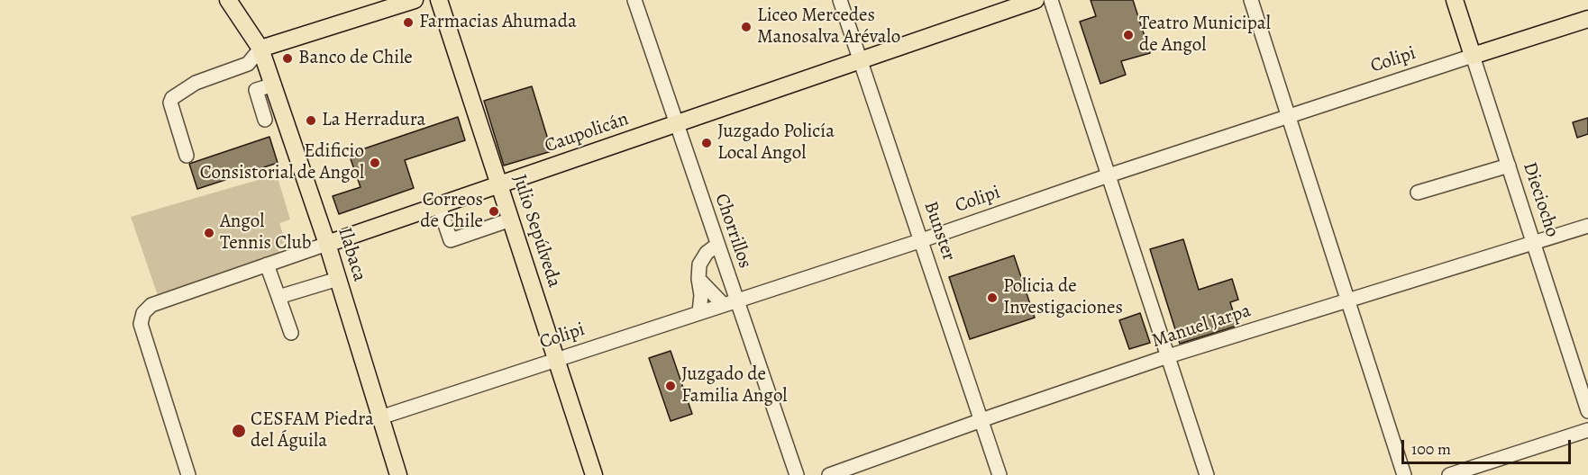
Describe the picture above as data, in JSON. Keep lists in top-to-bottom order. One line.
{"streets":{"main road":["Colipi","Caupolicán","Dieciocho","Julio Sepúlveda","Ilabaca"],"street":["Chorrillos","Bunster","Manuel Jarpa"]},"crossings":[["Colipi","Dieciocho"],["Colipi","Julio Sepúlveda"],["Colipi","Chorrillos"],["Colipi","Bunster"],["Colipi","Ilabaca"],["Caupolicán","Julio Sepúlveda"],["Caupolicán","Chorrillos"],["Caupolicán","Bunster"],["Caupolicán","Ilabaca"],["Dieciocho","Manuel Jarpa"],["Bunster","Manuel Jarpa"]],"places":["Farmacias Ahumada","Liceo Mercedes Manosalva Arévalo","Teatro Municipal de Angol","Banco de Chile","La Herradura","Juzgado Policía Local Angol","Edificio Consistorial de Angol","Correos de Chile","Angol Tennis Club","Policia de Investigaciones","Juzgado de Familia Angol","CESFAM Piedra del Águila"],"scale_bar":"100 m"}
